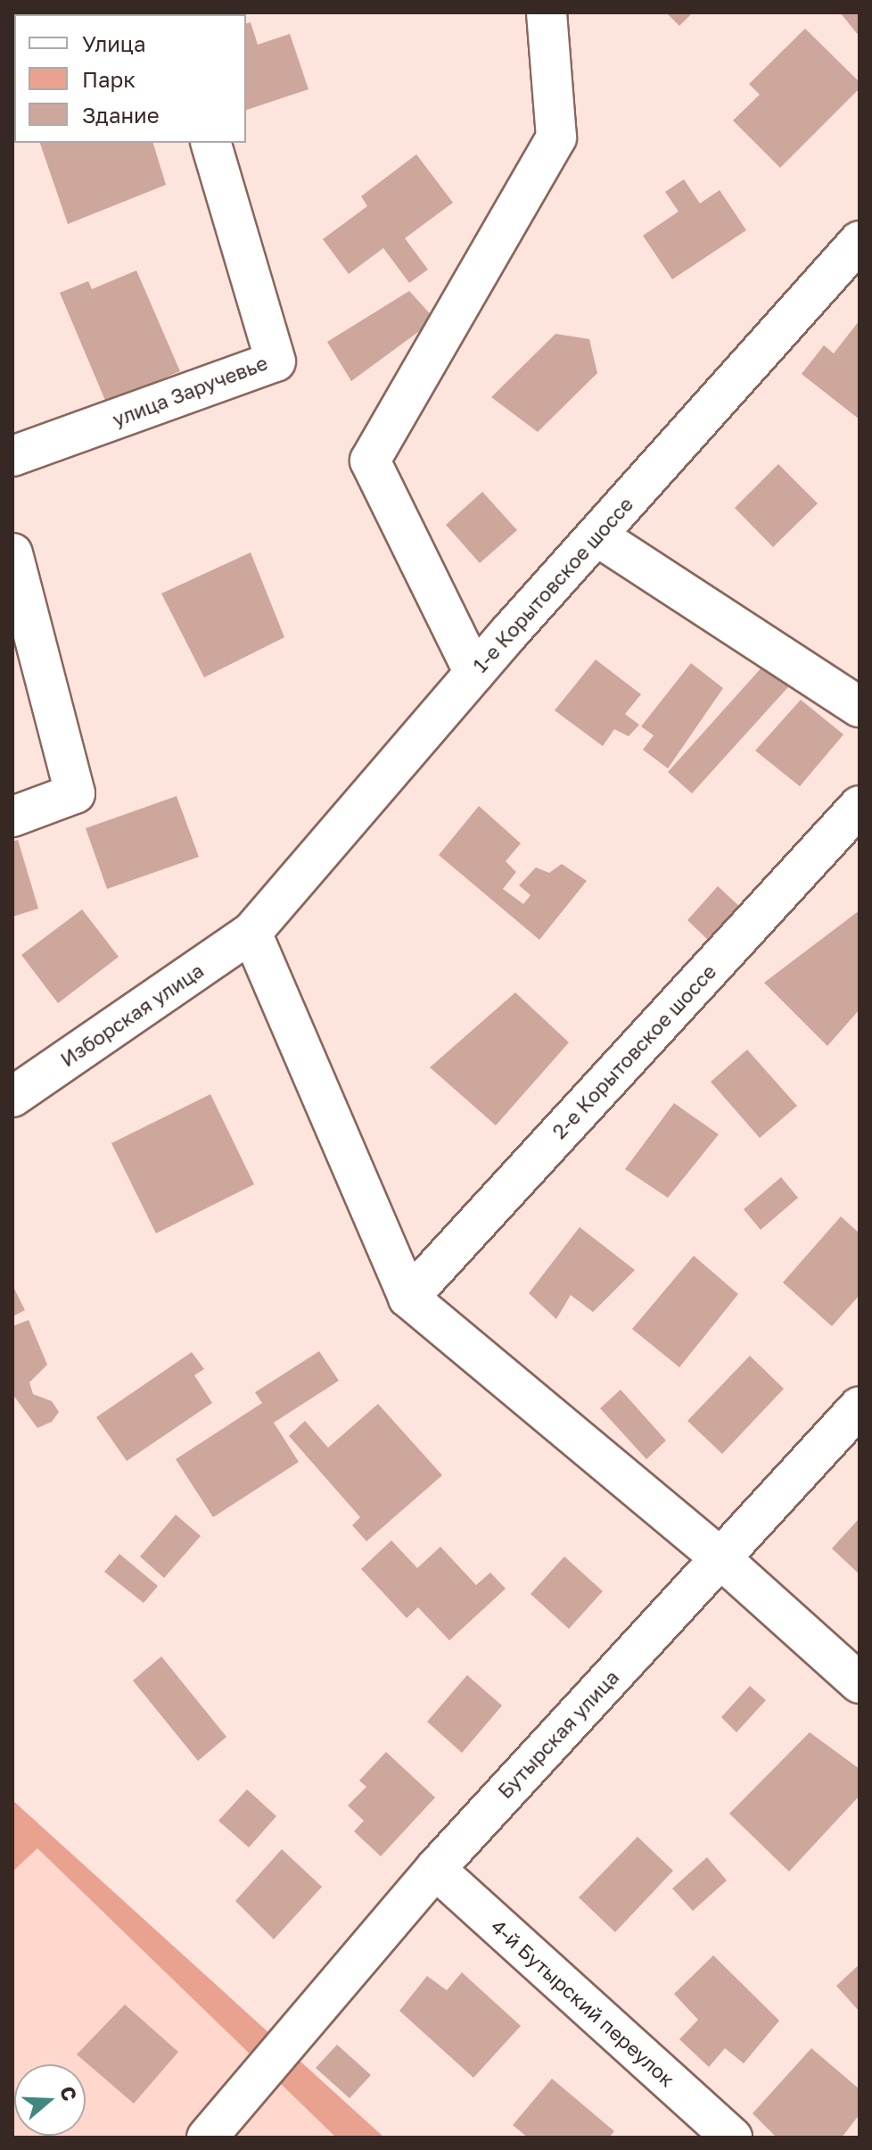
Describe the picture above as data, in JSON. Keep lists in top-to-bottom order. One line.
{"streets":{"street":["улица Заручевье","1-е Корытовское шоссе","Изборская улица","2-е Корытовское шоссе","Бутырская улица","4-й Бутырский переулок"]},"crossings":[["1-е Корытовское шоссе","Изборская улица"],["Бутырская улица","4-й Бутырский переулок"]],"legend":["Улица","Парк","Здание"],"north":"right"}
